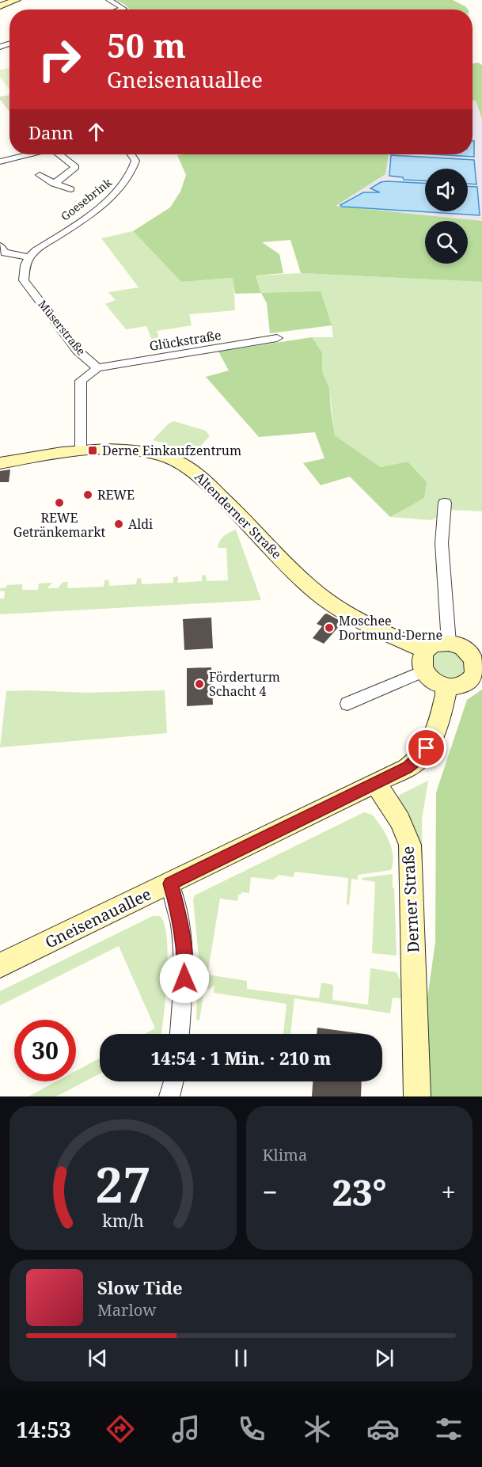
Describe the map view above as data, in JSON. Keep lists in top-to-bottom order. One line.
{"streets":{"main road":["Altenderner Straße","Derner Straße","Gneisenauallee"],"street":["Goesebrink","Müserstraße","Glückstraße"]},"crossings":[["Goesebrink","Müserstraße"],["Müserstraße","Glückstraße"],["Müserstraße","Altenderner Straße"],["Derner Straße","Gneisenauallee"]],"places":{"transit":["Derne Einkaufzentrum"],"other":["REWE","REWE Getränkemarkt","Aldi","Moschee Dortmund-Derne","Förderturm Schacht 4"]},"page":{"turn":["50 m","Gneisenauallee"],"then":"Dann","limit":"30","trip":"14:54 · 1 Min. · 210 m","tile":"Klima","heat":["−","23°","+"],"song":["Slow Tide","Marlow"],"tabs":"14:53","gauge":["27","km/h"]}}
